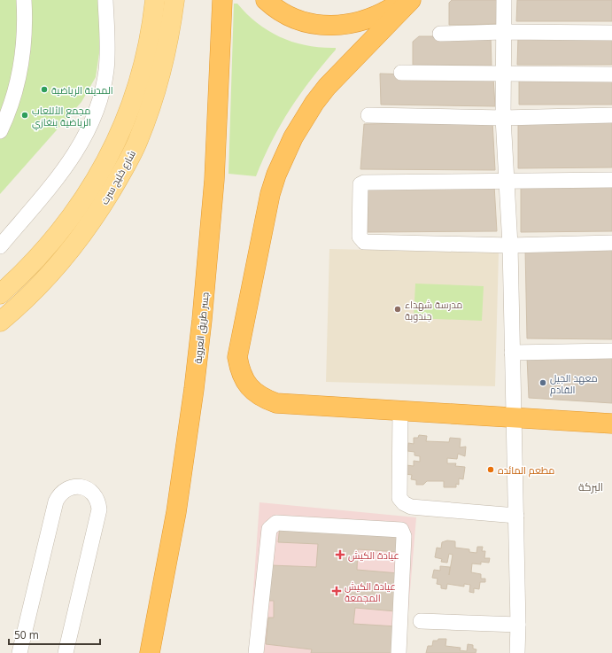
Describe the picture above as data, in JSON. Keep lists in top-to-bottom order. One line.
{"streets":{"highway":["جسر طريق العروبة"],"main road":["شارع خليج سرت"]},"districts":["البركة"],"places":{"other":["المدينة الرياضية","مجمع الأللعاب الرياضية بنغازي","مدرسة شهداء جندوبة","معهد الجيل القادم","مطعم المائده"],"health":["عيادة الكيش","عيادة الكيش المجمعة"]},"scale_bar":"50 m"}
